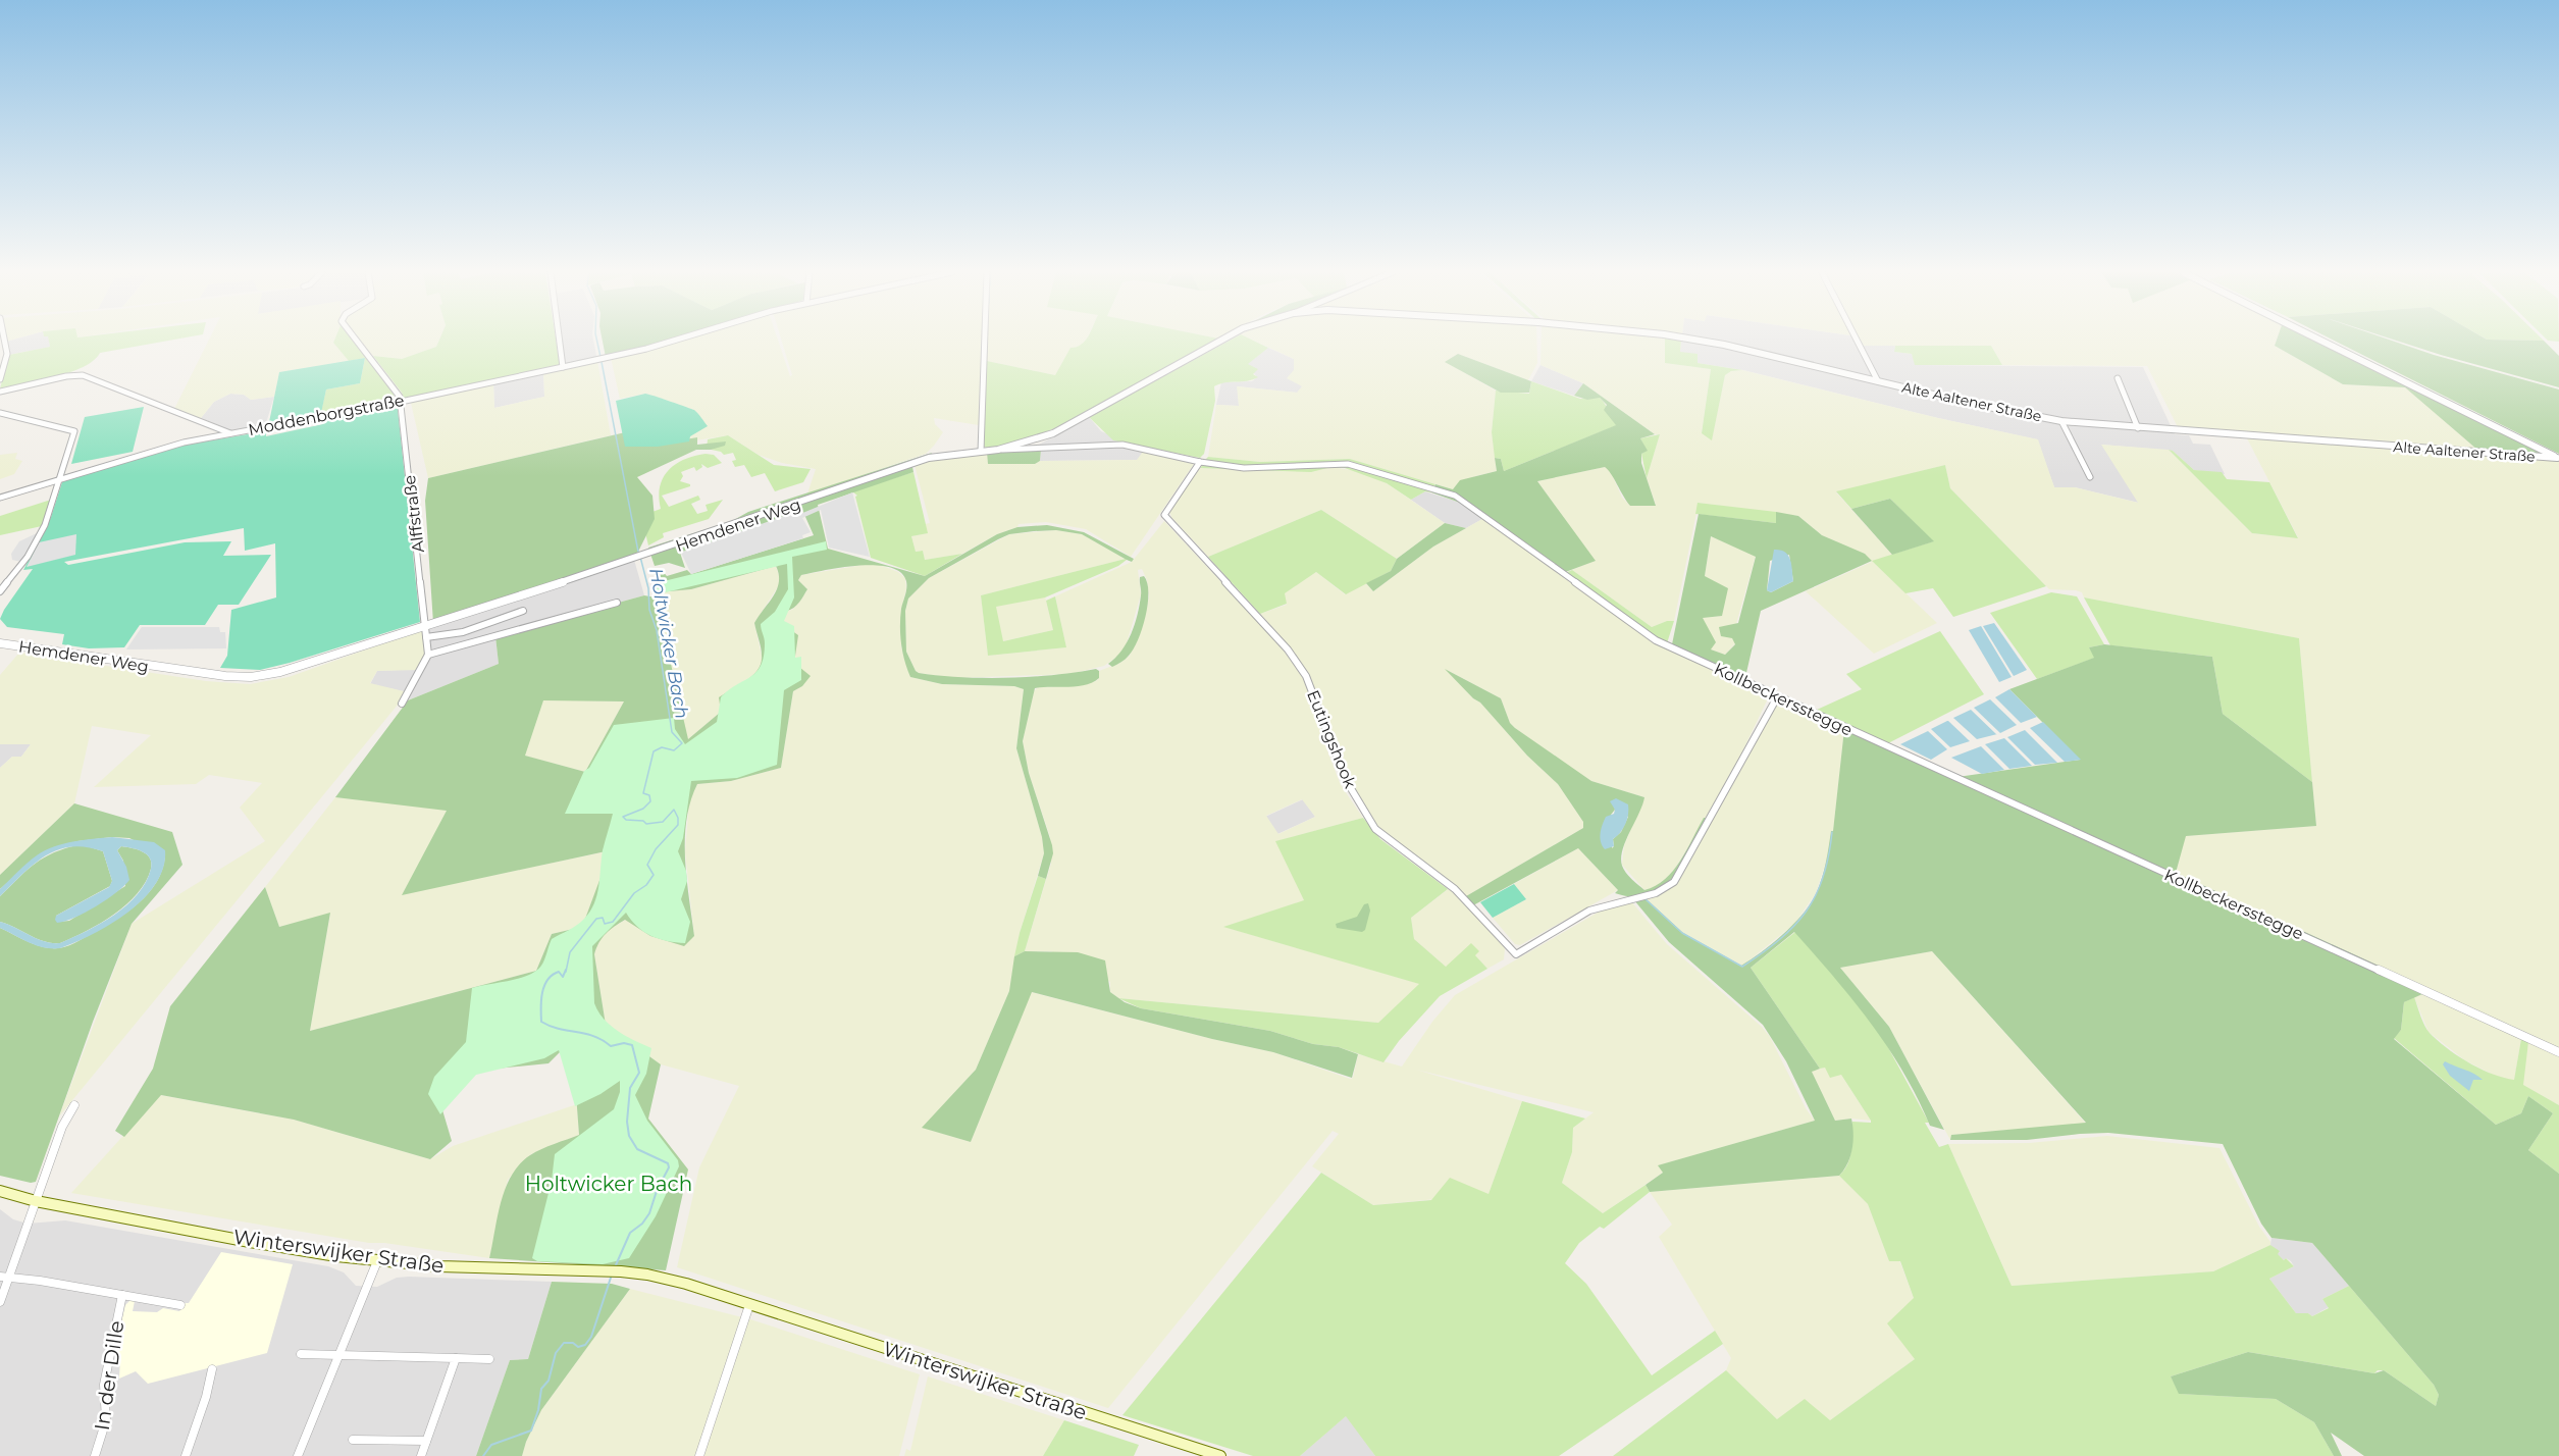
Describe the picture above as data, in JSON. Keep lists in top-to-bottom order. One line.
{"streets":{"main road":["Winterswijker Straße"],"street":["Alte Aaltener Straße","Moddenborgstraße","Alffstraße","Hemdener Weg","Kollbeckersstegge","Eutingshook","In der Dille"]},"crossings":[["Alte Aaltener Straße","Hemdener Weg"],["Alte Aaltener Straße","Kollbeckersstegge"],["Moddenborgstraße","Alffstraße"],["Alffstraße","Hemdener Weg"],["Kollbeckersstegge","Eutingshook"]],"water":["Holtwicker Bach"],"parks":["Holtwicker Bach"]}
